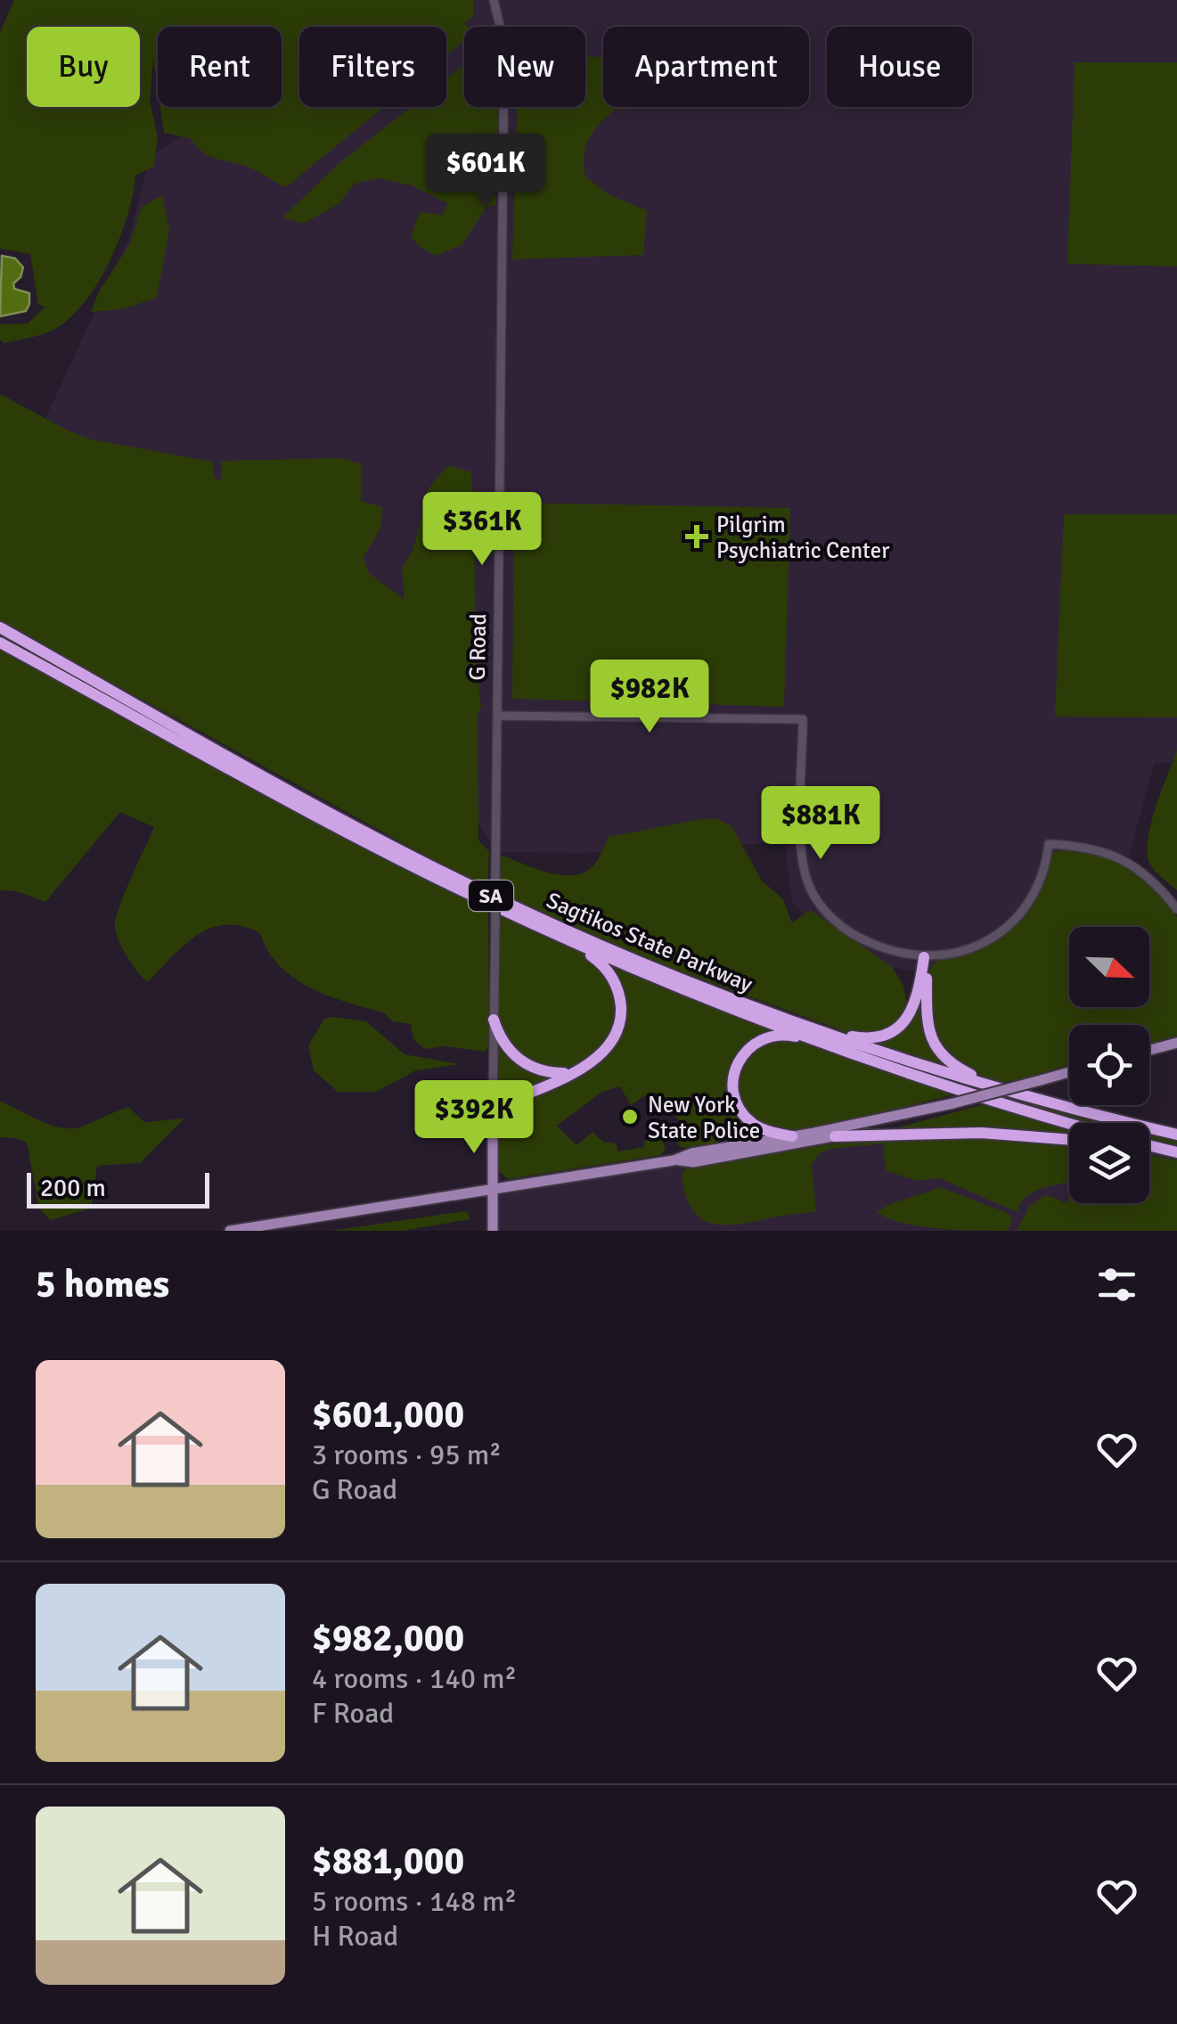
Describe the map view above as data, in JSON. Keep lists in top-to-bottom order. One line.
{"streets":{"highway":["SA","Sagtikos State Parkway"],"main road":["G Road"]},"places":{"health":["Pilgrim Psychiatric Center"],"other":["New York State Police"]},"scale_bar":"200 m","north":"bottom right","page":{"chip":["Buy","Rent","Filters","New","Apartment","House"],"price":["$601K","$361K","$982K","$881K","$392K"],"scale":"200 m","heading":"5 homes","list":[{"name":"$601,000","note":"3 rooms · 95 m² · G Road"},{"name":"$982,000","note":"4 rooms · 140 m² · F Road"},{"name":"$881,000","note":"5 rooms · 148 m² · H Road"}]}}
